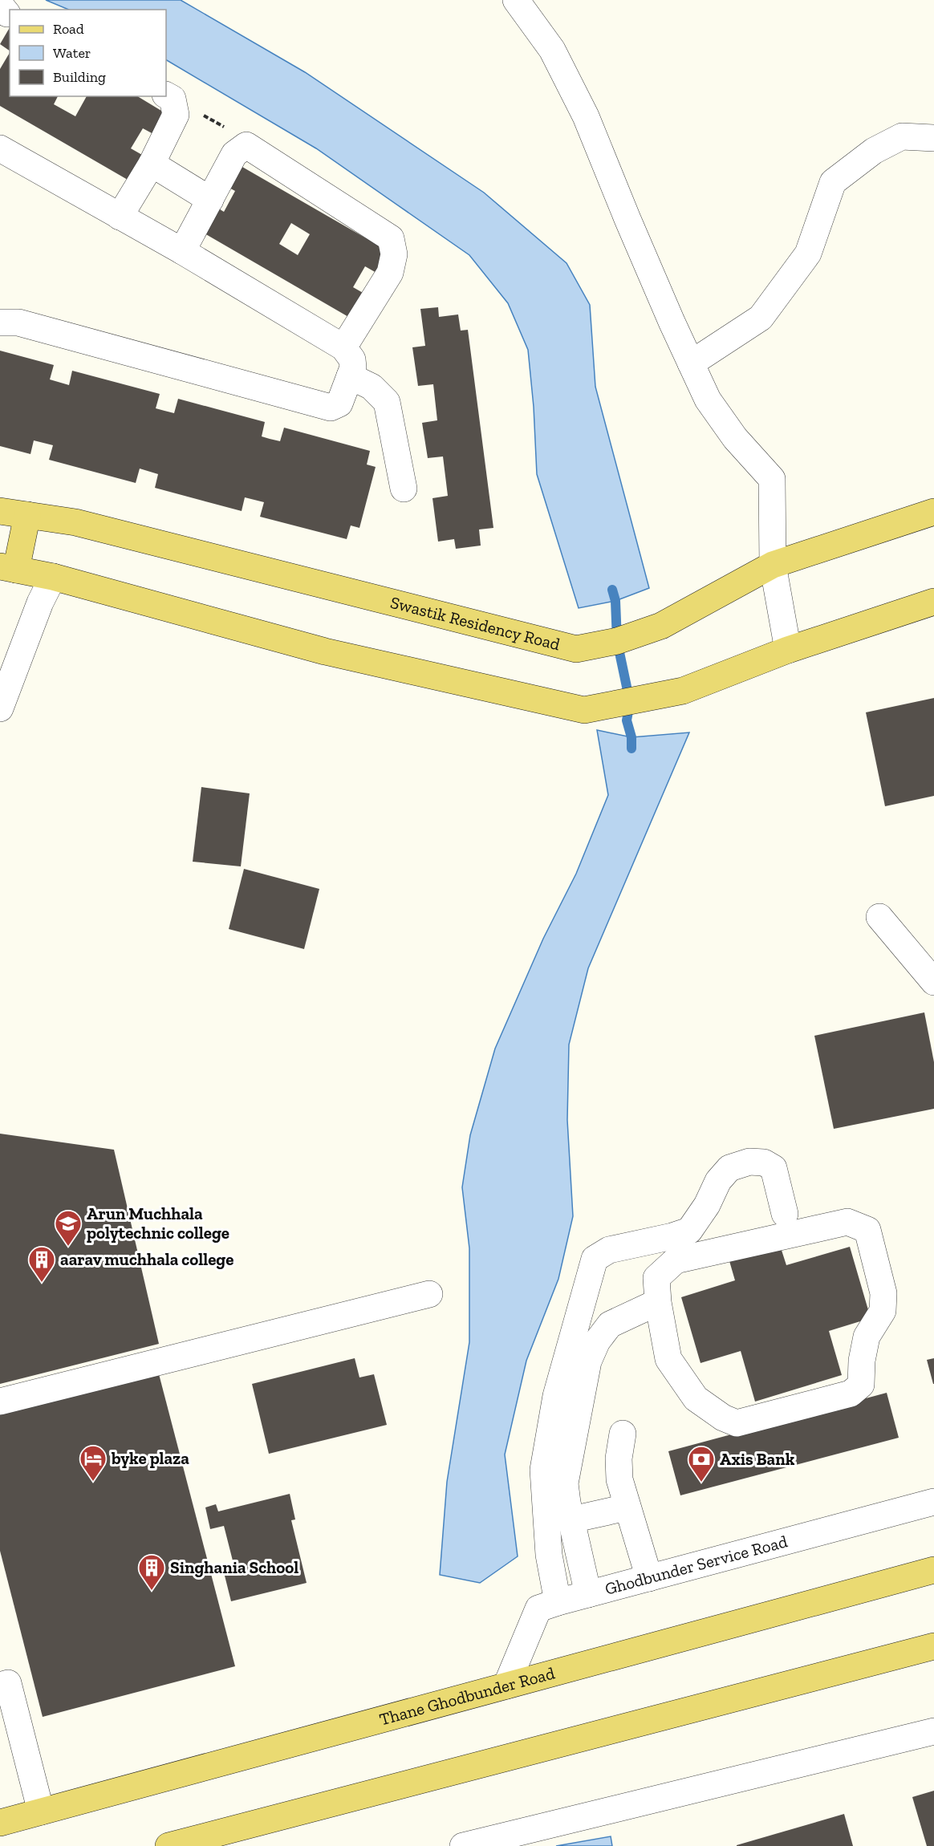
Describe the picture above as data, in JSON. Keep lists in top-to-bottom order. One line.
{"streets":{"main road":["Swastik Residency Road","Thane Ghodbunder Road"],"street":["Ghodbunder Service Road"]},"crossings":[["Ghodbunder Service Road","Thane Ghodbunder Road"]],"places":{"school or university":["Arun Muchhala polytechnic college"],"building":["aarav muchhala college","Singhania School"],"hotel":["byke plaza"],"bank":["Axis Bank"]},"legend":["Road","Water","Building"]}
